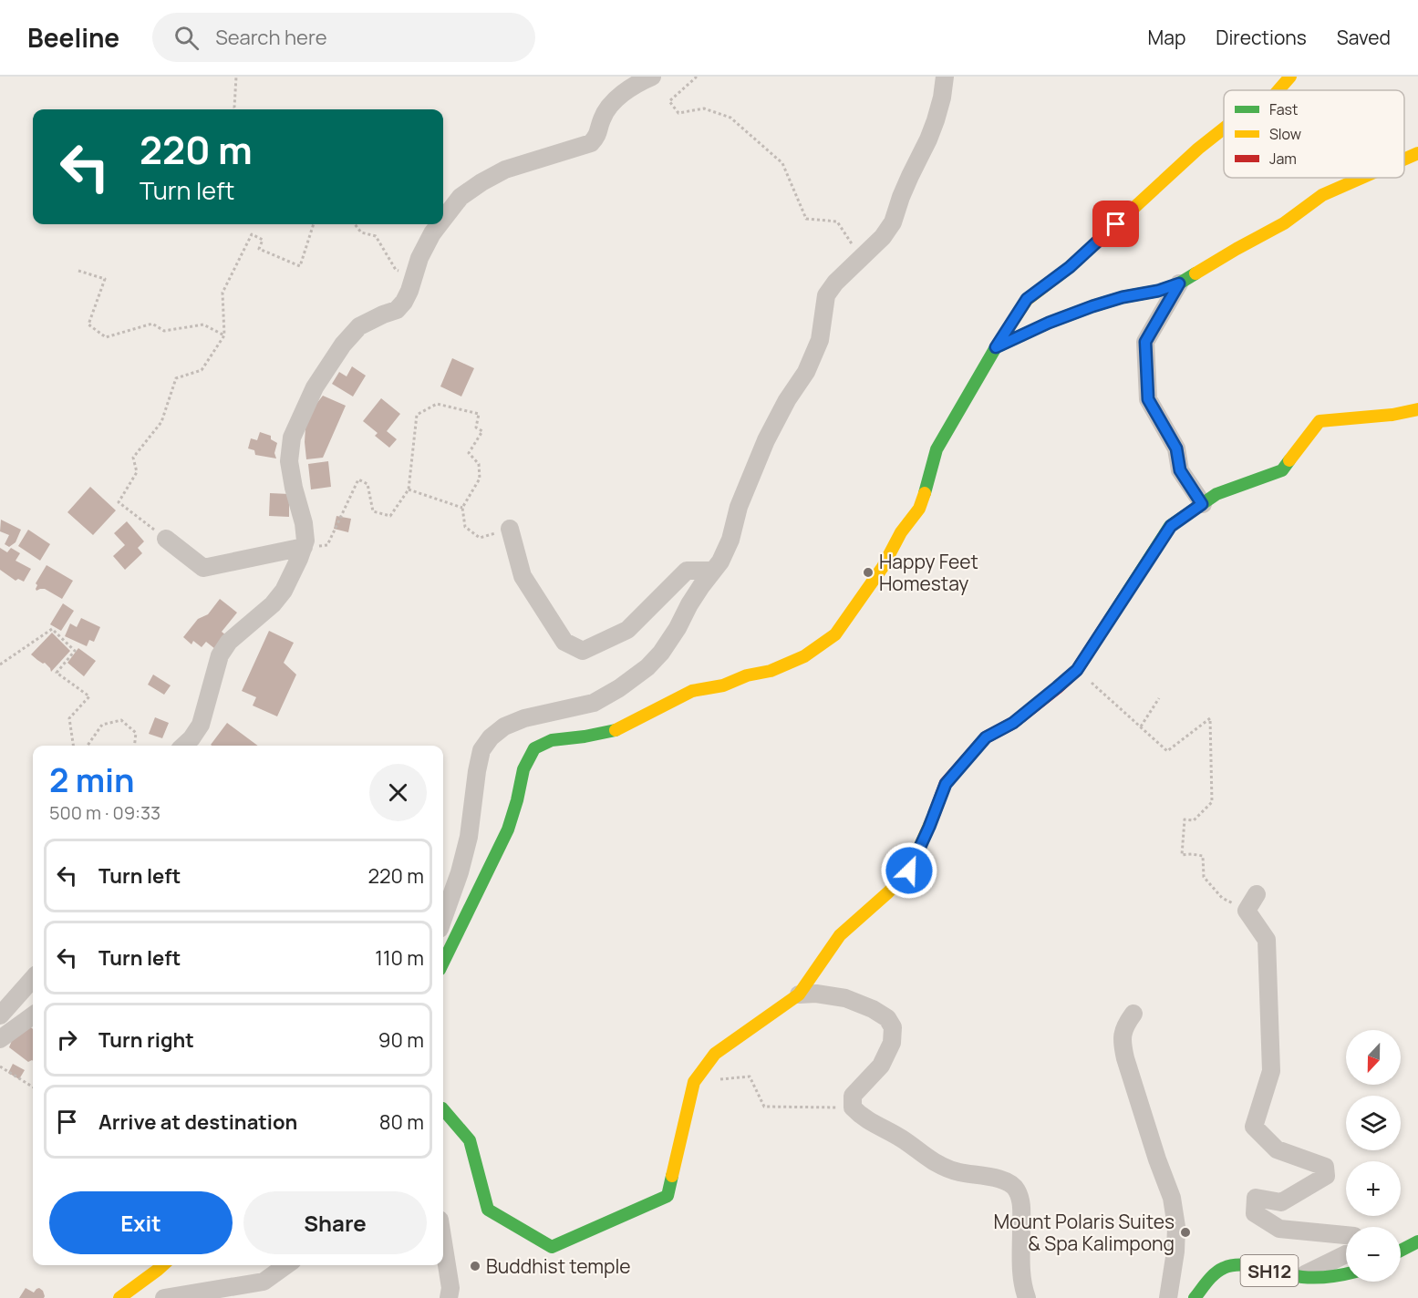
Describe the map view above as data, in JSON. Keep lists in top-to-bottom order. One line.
{"streets":{"street":["SH12"]},"places":["Happy Feet Homestay","Mount Polaris Suites & Spa Kalimpong","Buddhist temple"],"legend":["Fast","Slow","Jam"],"north":"bottom","page":{"header":"Beeline","search":"Search here","nav":["Map","Directions","Saved"],"turn":["220 m","Turn left"],"heading":["2 min","500 m · 09:33"],"list":[{"name":"Turn left","value":"220 m"},{"name":"Turn left","value":"110 m"},{"name":"Turn right","value":"90 m"},{"name":"Arrive at destination","value":"80 m"}],"map_buttons":["+","−"],"buttons":["Exit","Share"]}}
